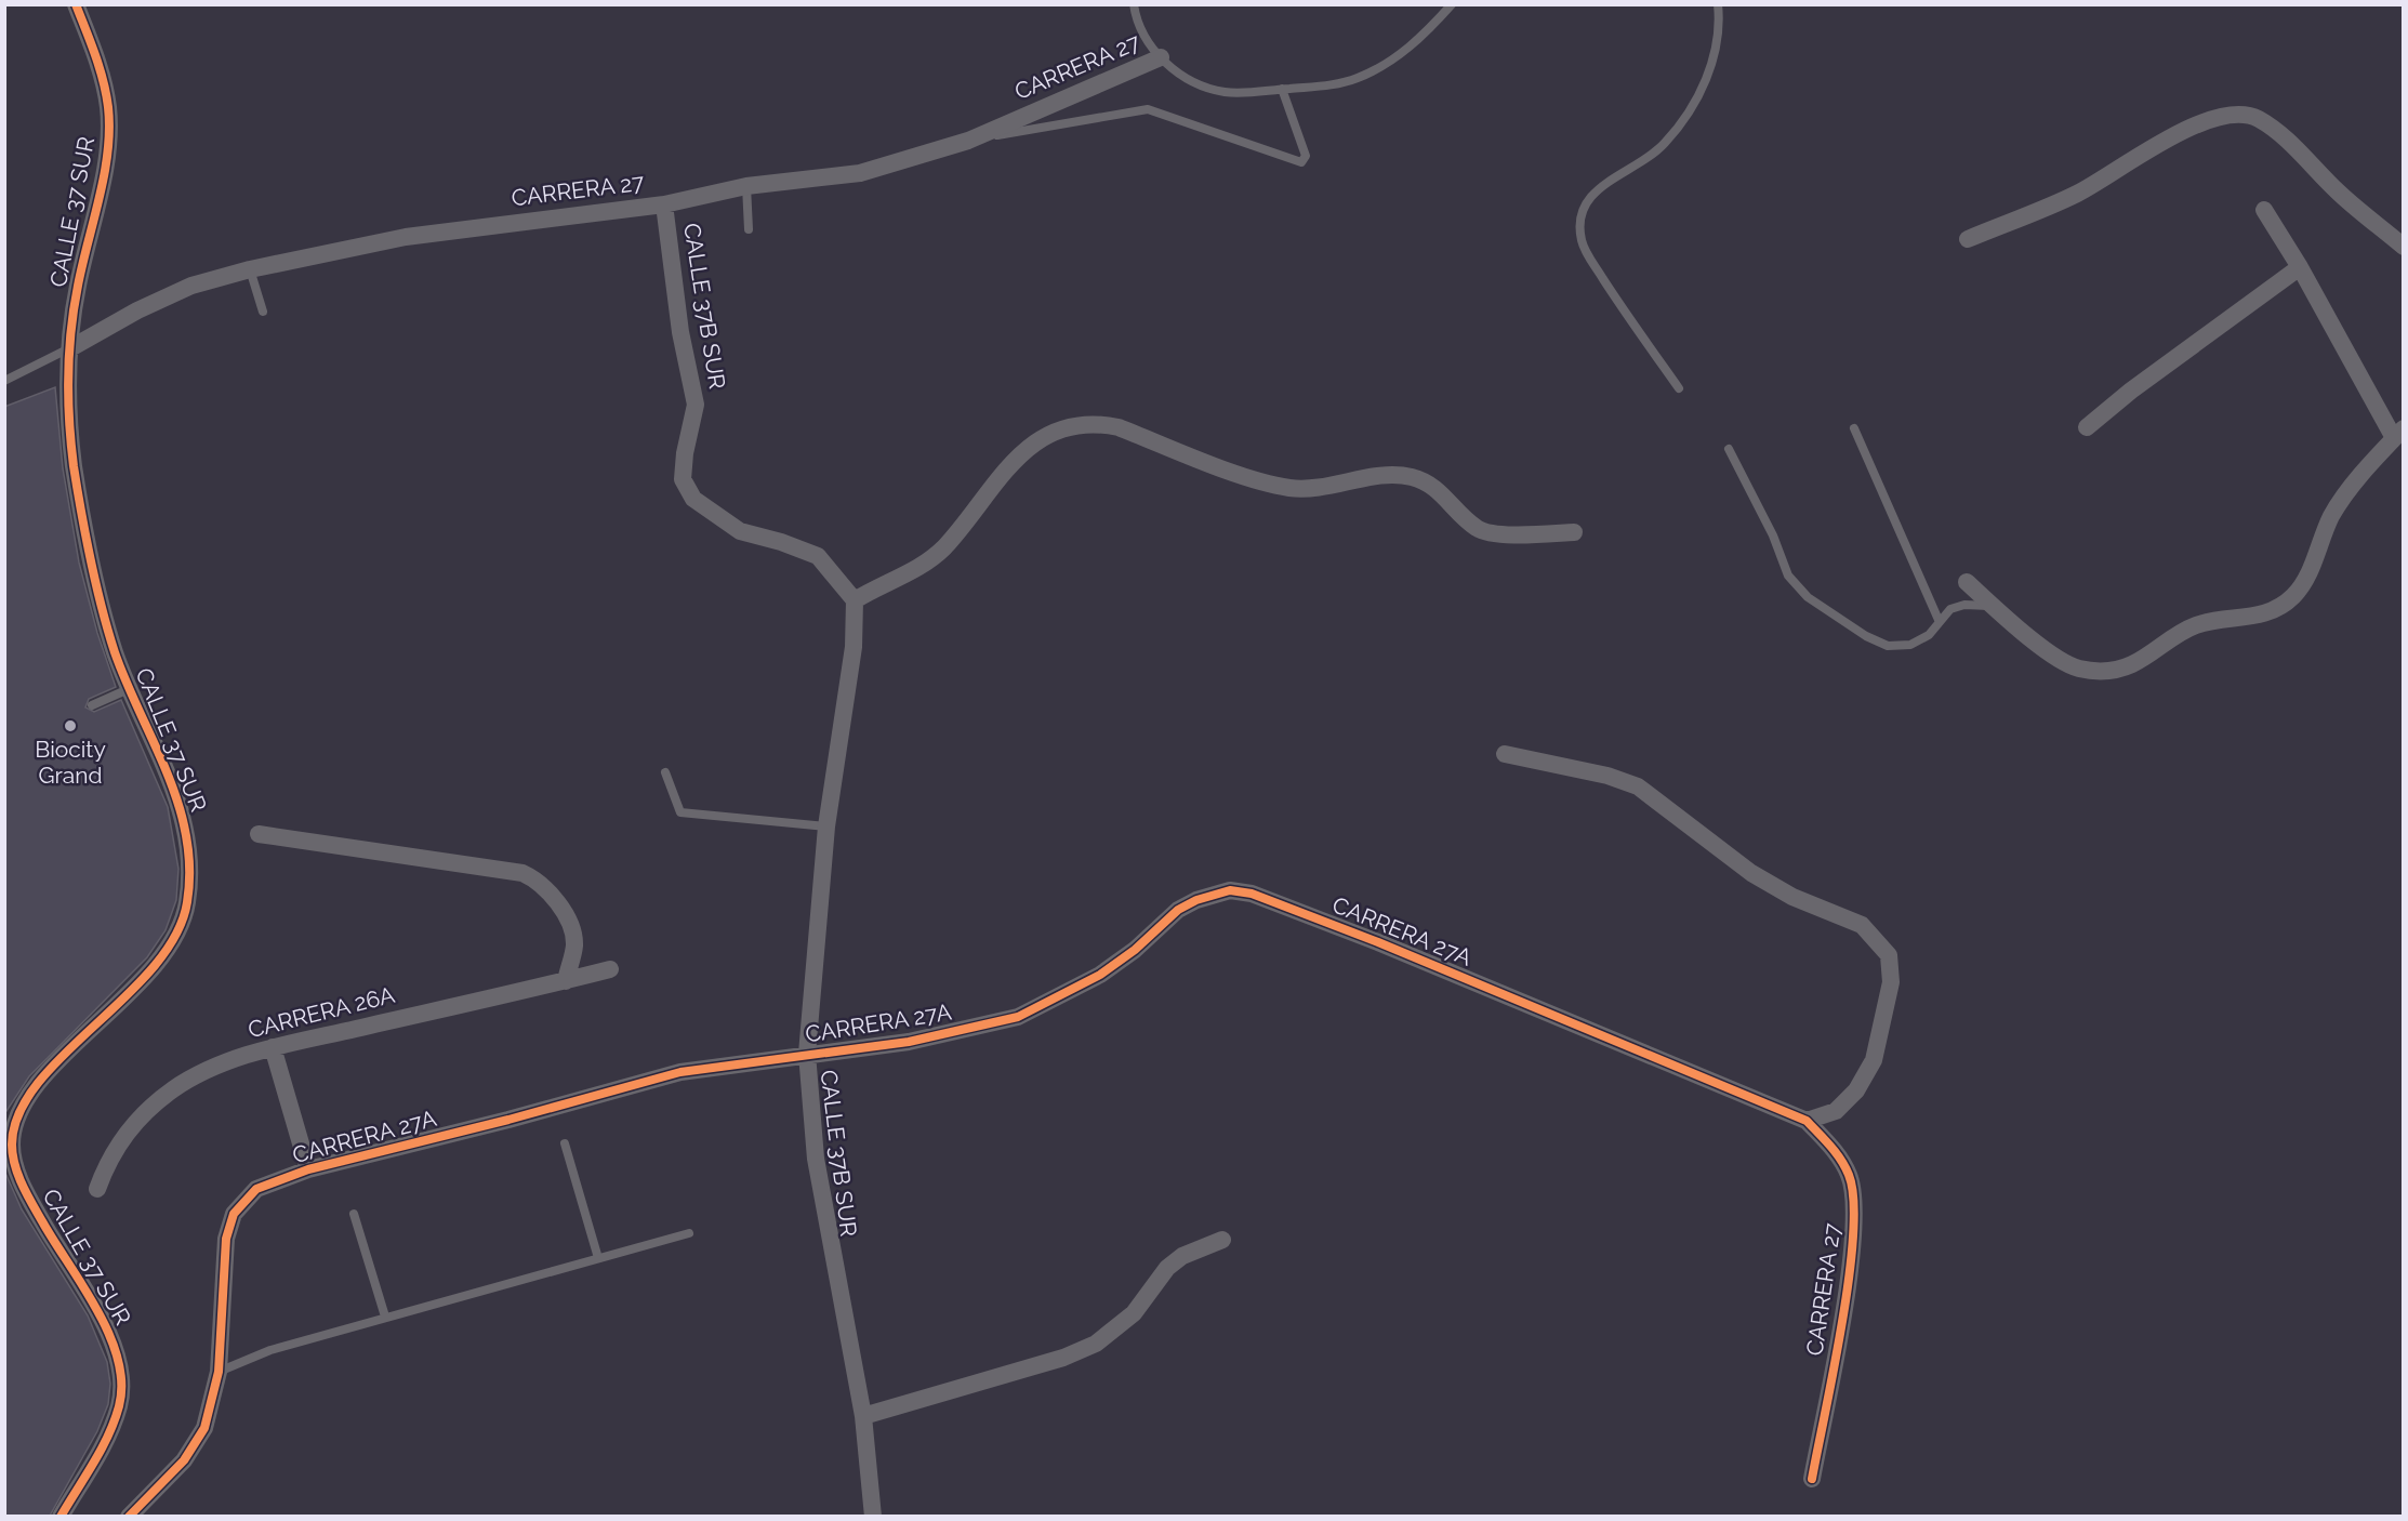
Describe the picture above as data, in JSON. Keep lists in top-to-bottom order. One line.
{"streets":{"street":["CARRERA 27","CALLE 37 SUR","CALLE 37B SUR","CARRERA 27A","CARRERA 26A"]},"crossings":[["CARRERA 27","CALLE 37 SUR"],["CARRERA 27","CALLE 37B SUR"],["CARRERA 27","CARRERA 27A"],["CALLE 37B SUR","CARRERA 27A"]],"places":["Biocity Grand"]}
